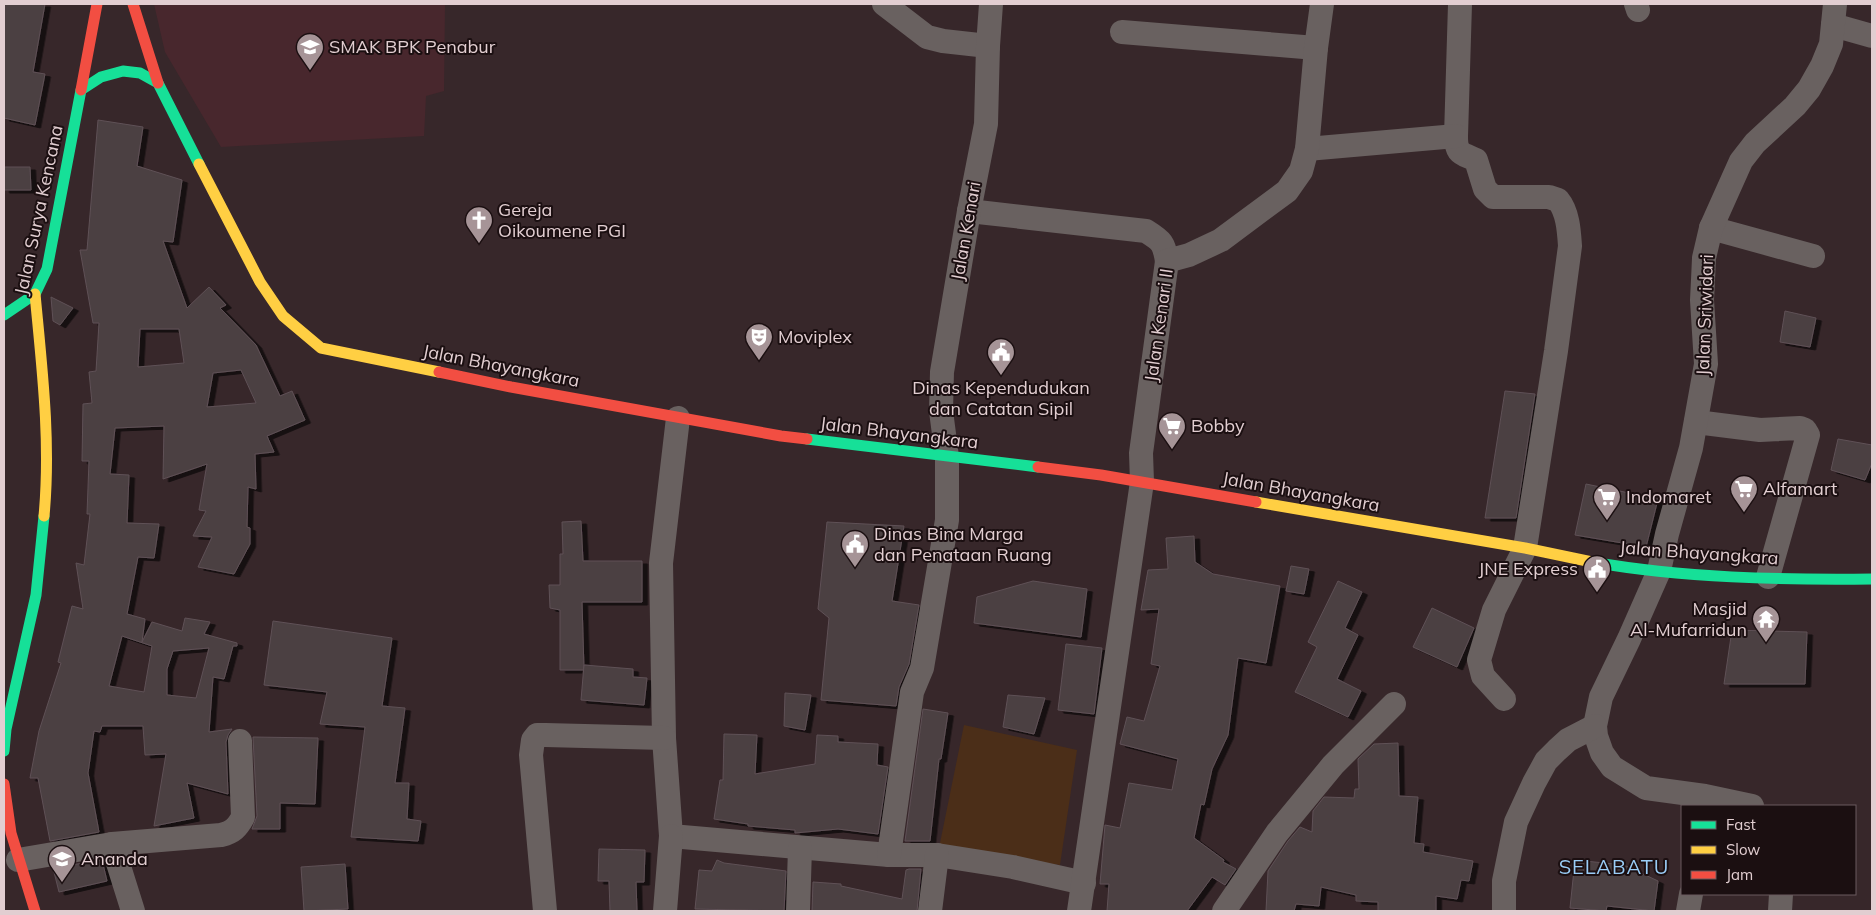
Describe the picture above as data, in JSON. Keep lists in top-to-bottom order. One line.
{"streets":{"main road":["Jalan Surya Kencana","Jalan Bhayangkara"],"street":["Jalan Kenari","Jalan Sriwidari","Jalan Kenari II"]},"crossings":[["Jalan Kenari","Jalan Bhayangkara"],["Jalan Sriwidari","Jalan Bhayangkara"],["Jalan Kenari II","Jalan Bhayangkara"]],"districts":["SELABATU"],"places":{"school or university":["SMAK BPK Penabur","Ananda"],"church":["Gereja Oikoumene PGI"],"theatre":["Moviplex"],"public building":["Dinas Kependudukan dan Catatan Sipil","Dinas Bina Marga dan Penataan Ruang","JNE Express"],"supermarket":["Bobby","Alfamart","Indomaret"],"temple":["Masjid Al-Mufarridun"]},"legend":["Fast","Slow","Jam"]}
